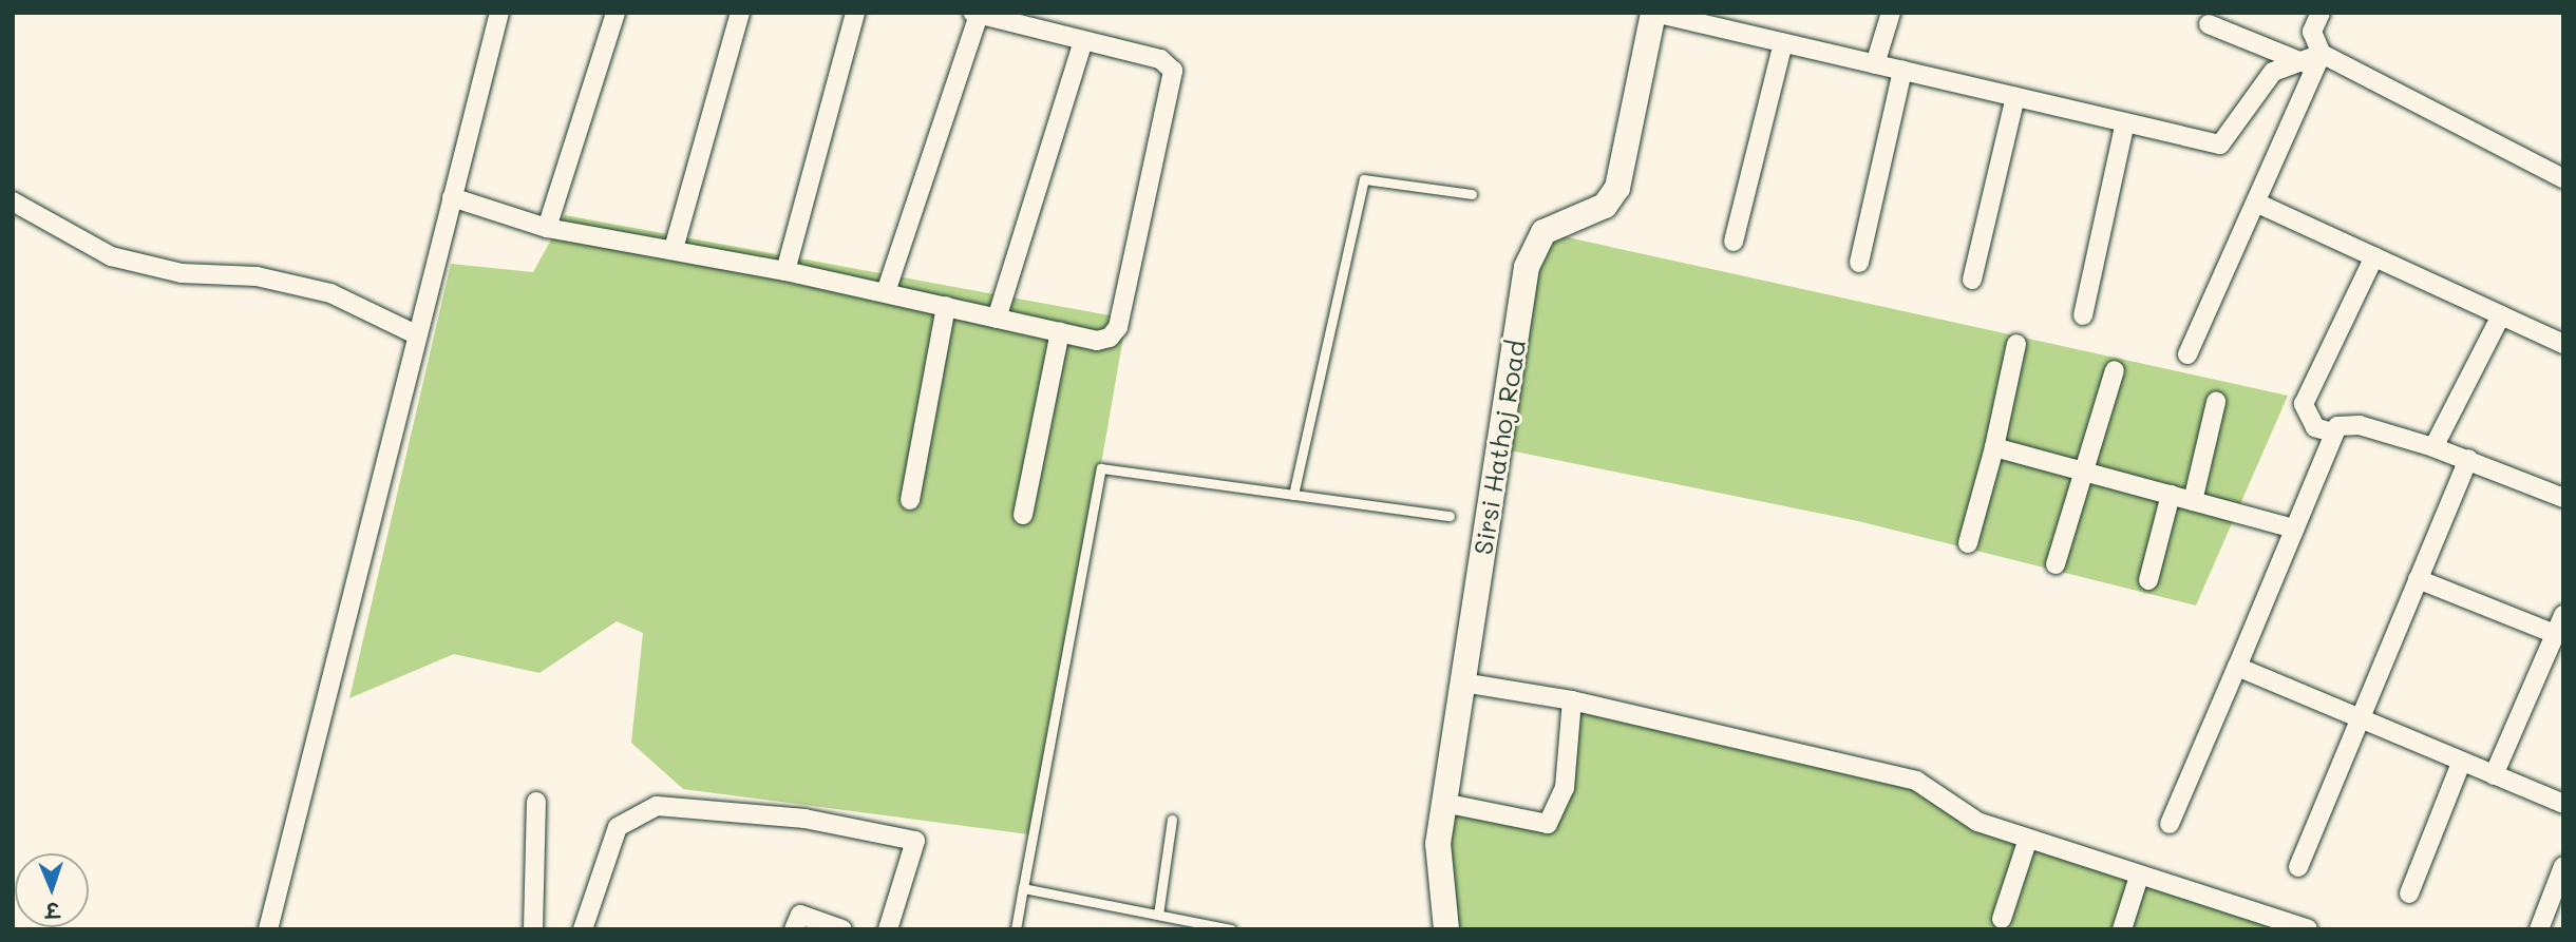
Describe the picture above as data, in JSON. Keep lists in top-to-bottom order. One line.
{"streets":{"street":["Sirsi Hathoj Road"]},"north":"bottom"}
